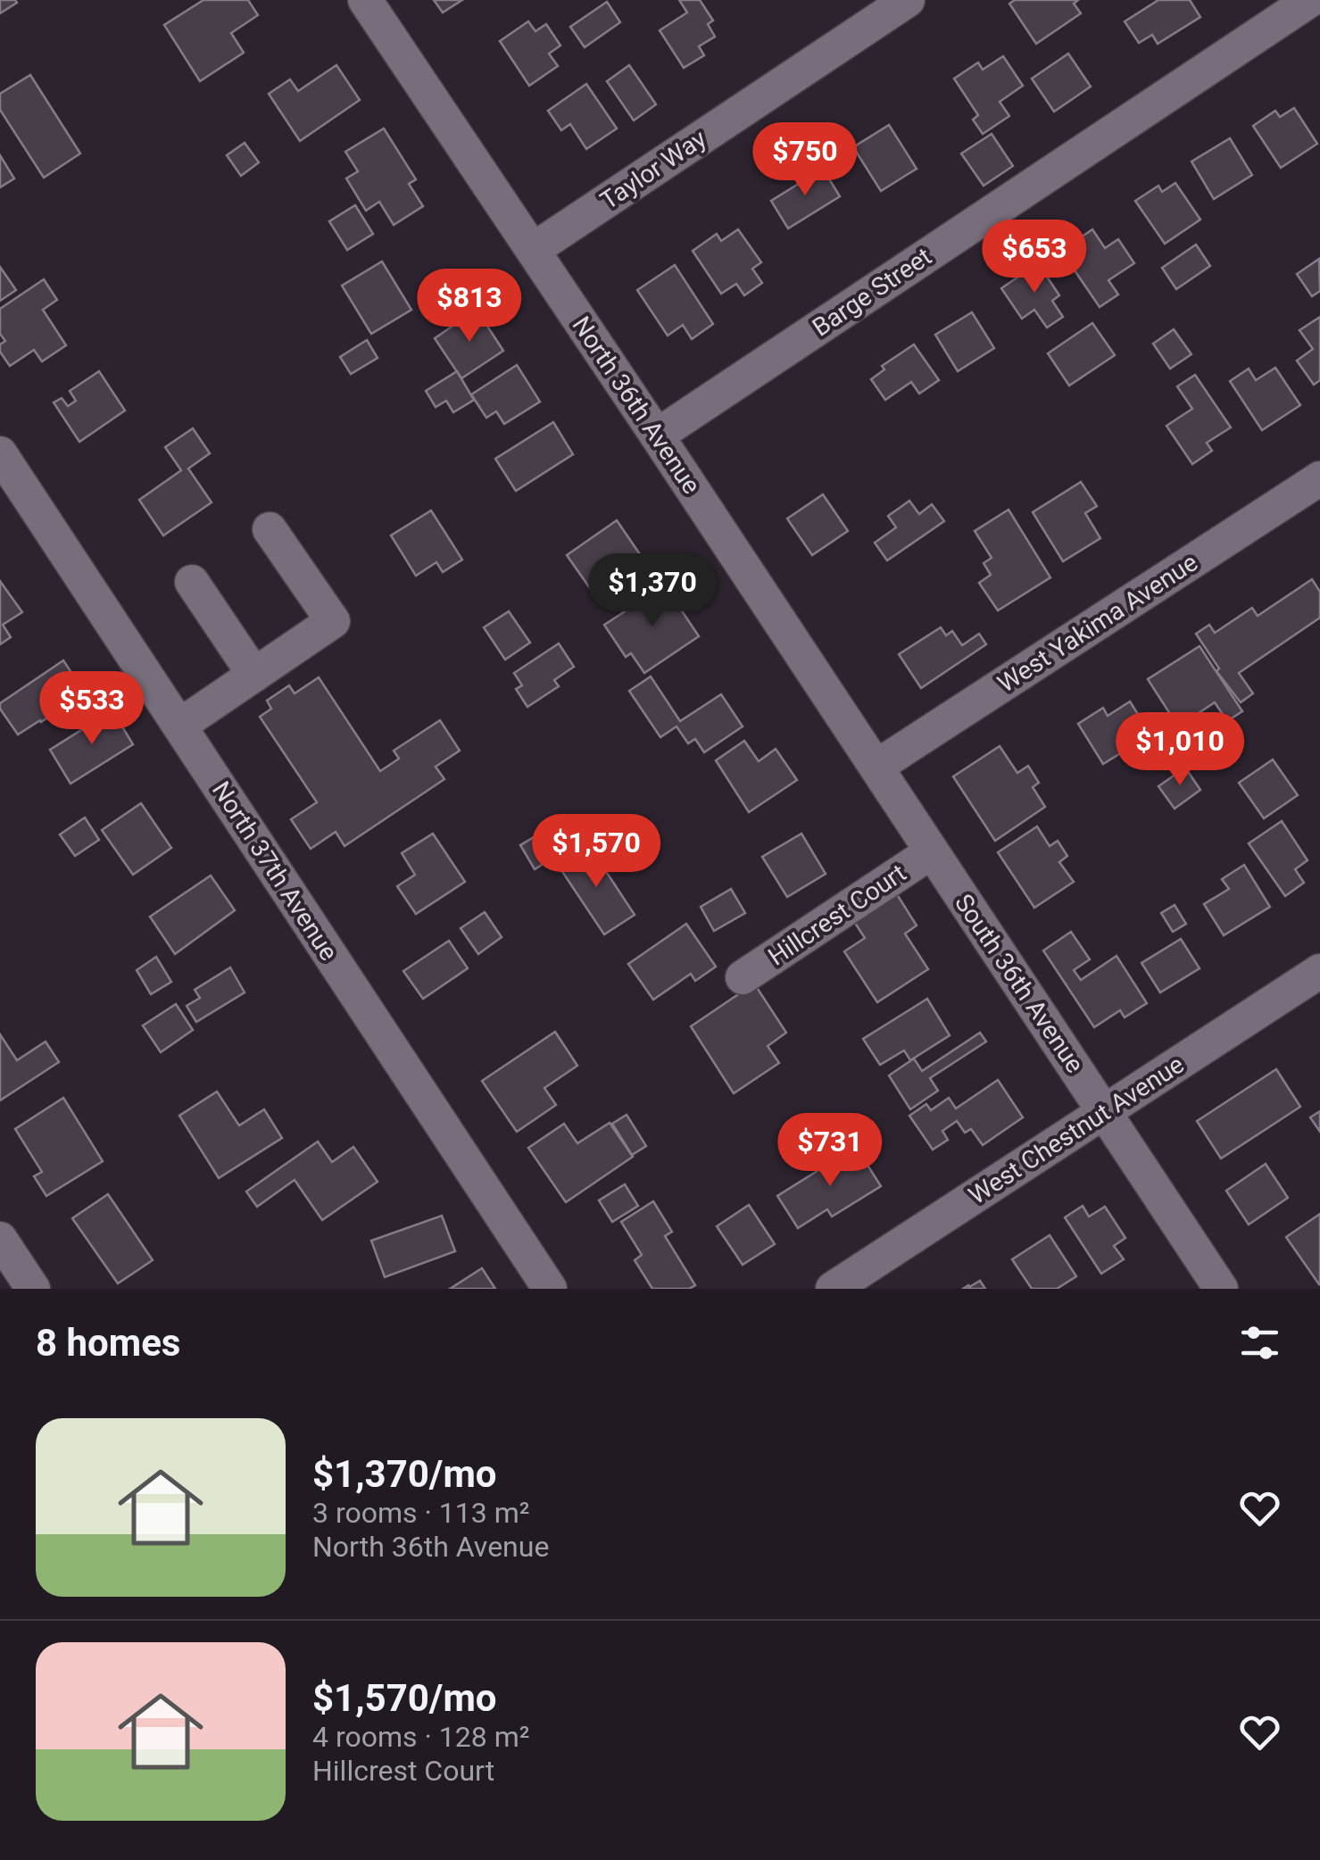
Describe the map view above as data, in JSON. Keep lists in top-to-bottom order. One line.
{"streets":{"street":["Taylor Way","Barge Street","North 36th Avenue","West Yakima Avenue","North 37th Avenue","Hillcrest Court","South 36th Avenue","West Chestnut Avenue"]},"crossings":[["Taylor Way","North 36th Avenue"],["Barge Street","North 36th Avenue"],["North 36th Avenue","West Yakima Avenue"],["North 36th Avenue","South 36th Avenue"],["West Yakima Avenue","South 36th Avenue"],["Hillcrest Court","South 36th Avenue"],["South 36th Avenue","West Chestnut Avenue"]],"page":{"price":["$750","$653","$813","$1,370","$533","$1,010","$1,570","$731"],"heading":"8 homes","list":[{"name":"$1,370/mo","note":"3 rooms · 113 m² · North 36th Avenue"},{"name":"$1,570/mo","note":"4 rooms · 128 m² · Hillcrest Court"}]}}
